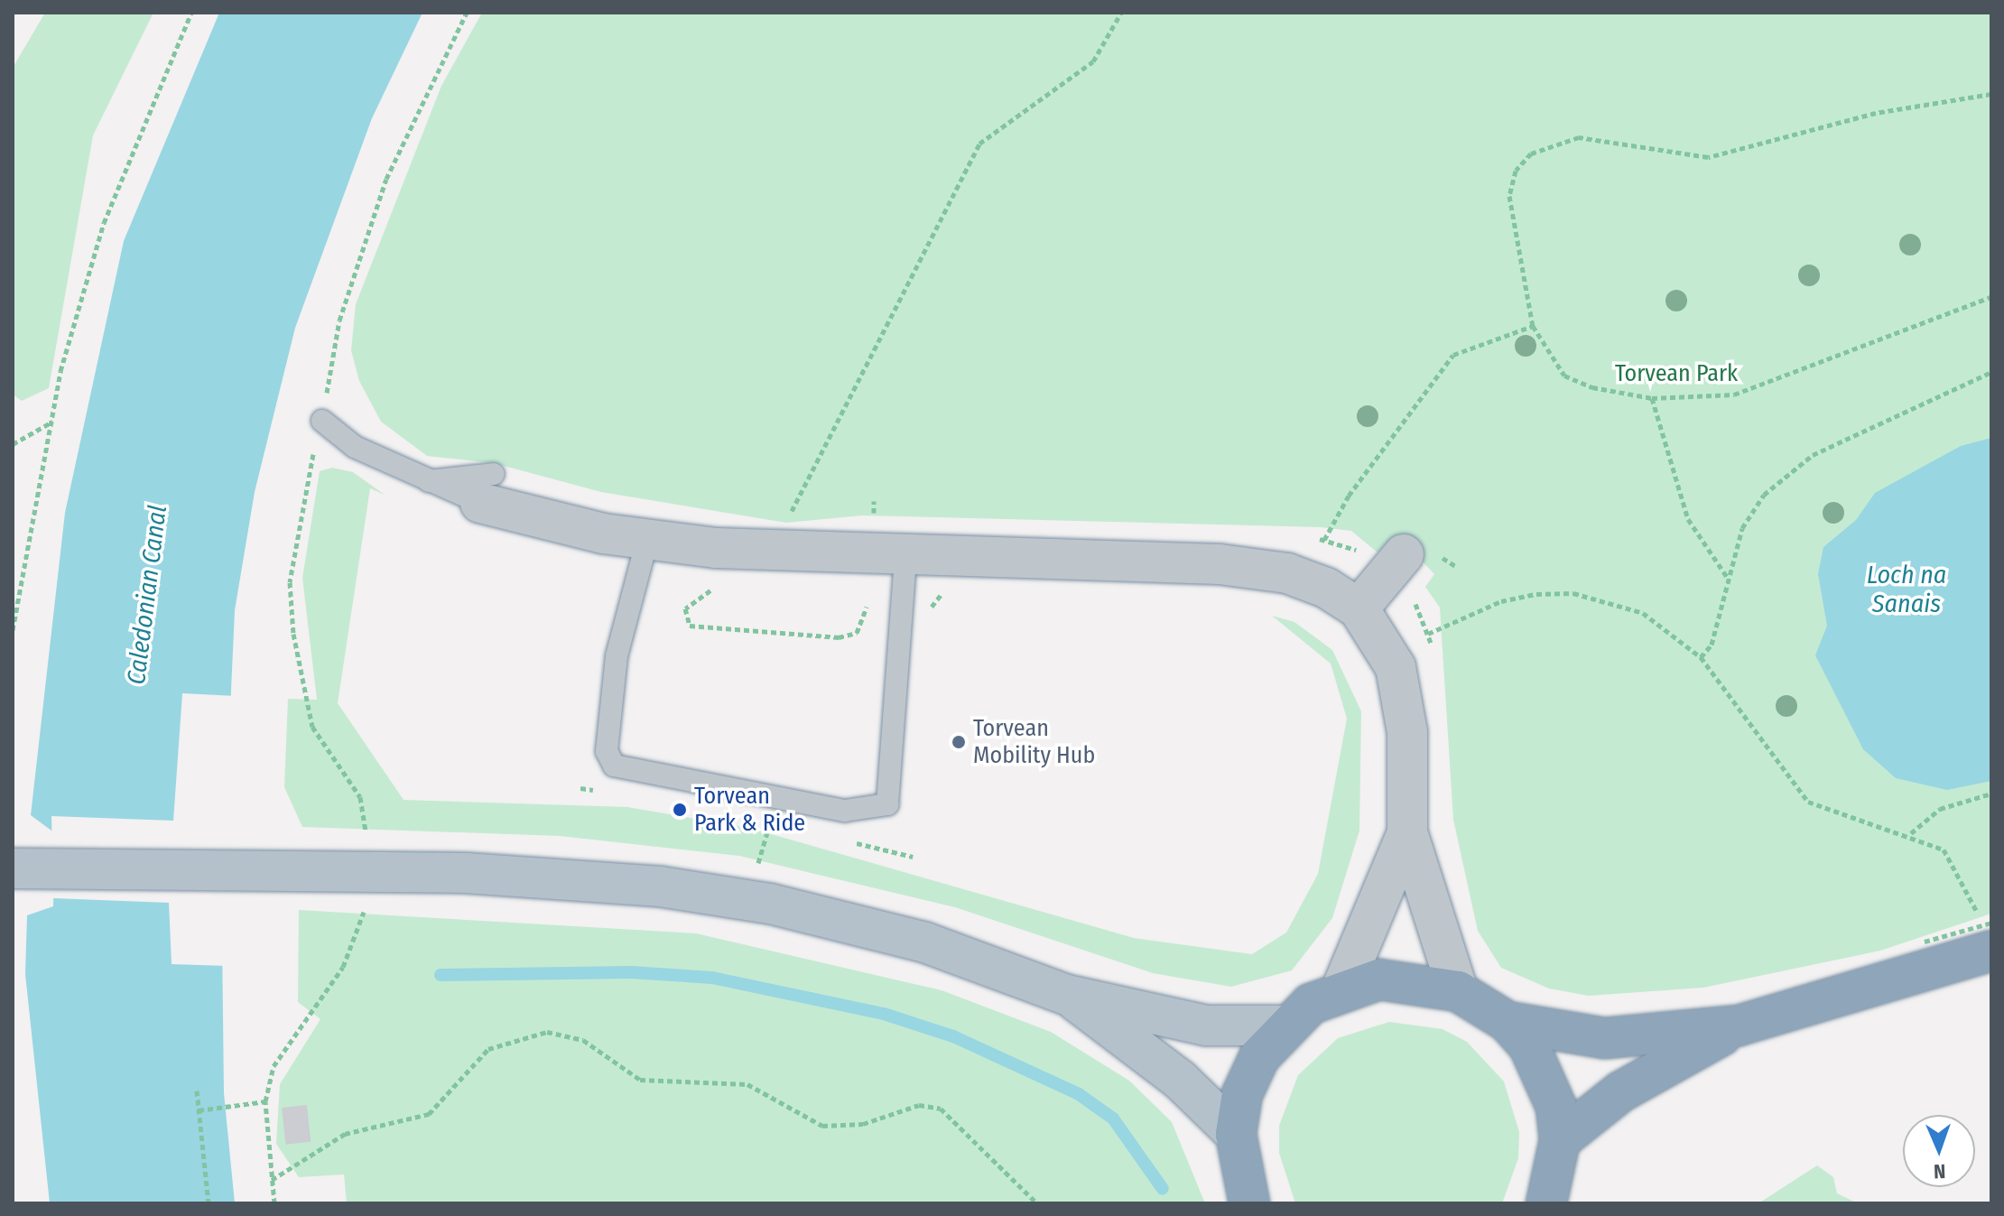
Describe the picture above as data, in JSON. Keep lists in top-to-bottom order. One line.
{"water":["Loch na Sanais","Caledonian Canal"],"parks":["Torvean Park"],"places":["Torvean Mobility Hub","Torvean Park & Ride"],"north":"bottom"}
